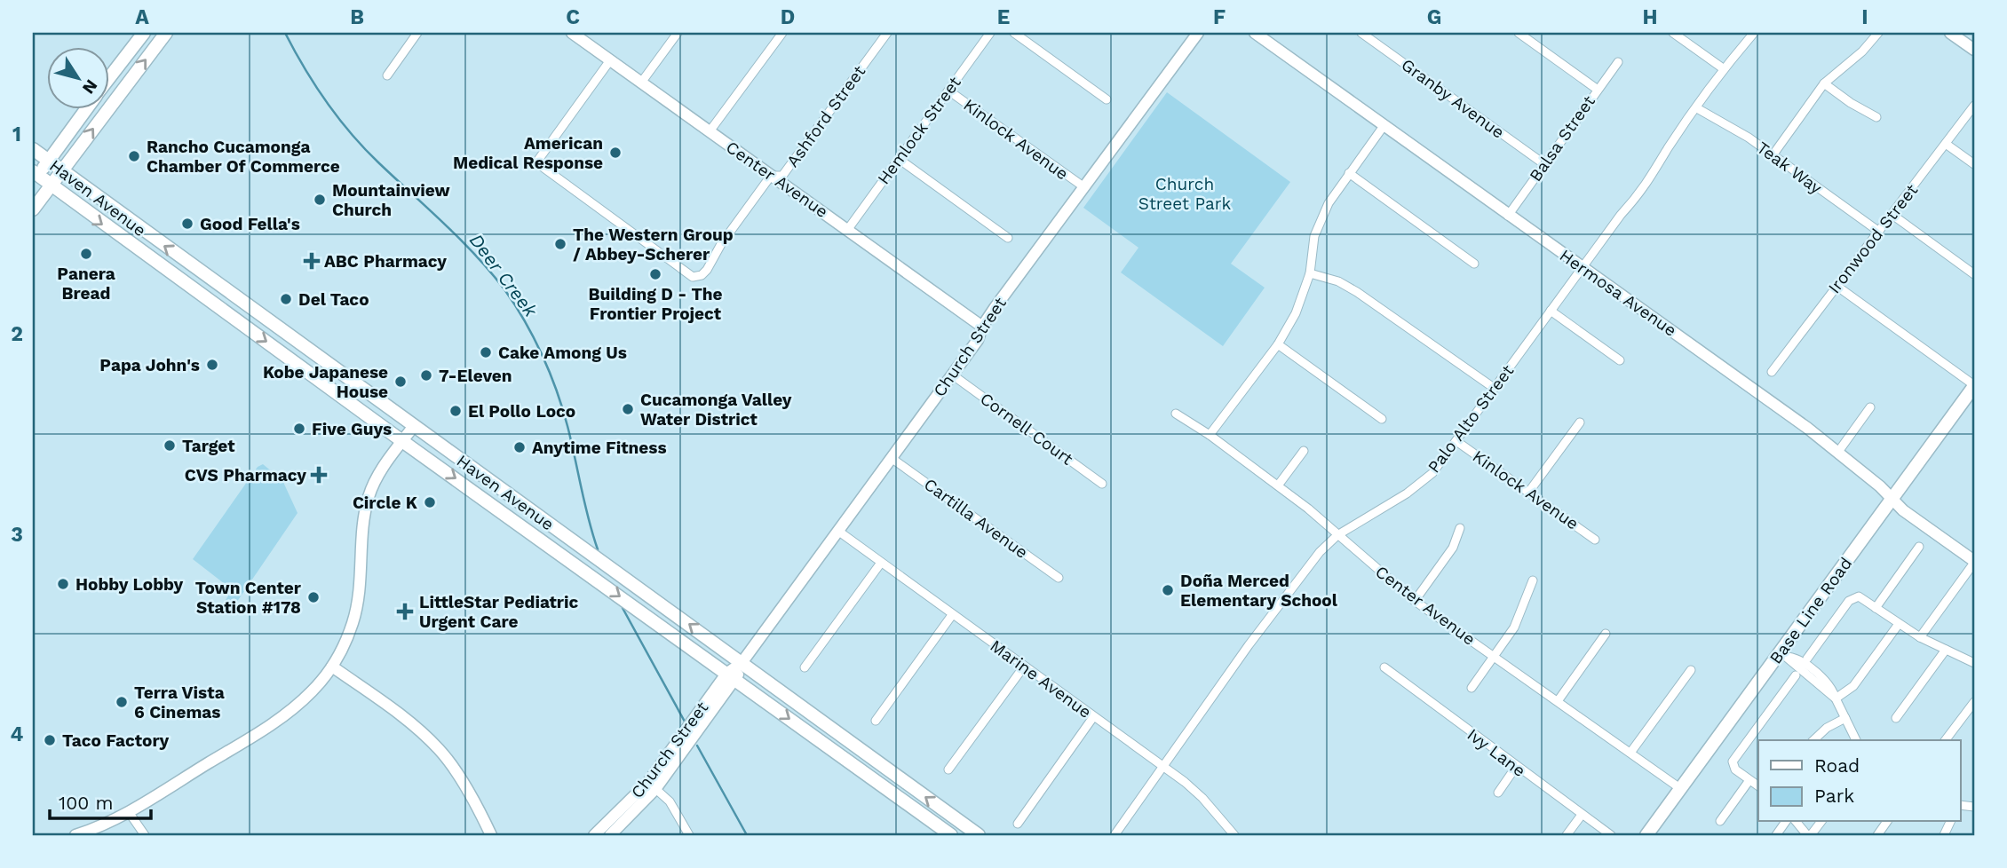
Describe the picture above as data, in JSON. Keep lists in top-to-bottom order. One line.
{"streets":{"main road":["Haven Avenue","Base Line Road"],"street":["Granby Avenue","Ashford Street","Hemlock Street","Balsa Street","Kinlock Avenue","Teak Way","Center Avenue","Ironwood Street","Hermosa Avenue","Church Street","Palo Alto Street","Cornell Court","Cartilla Avenue","Marine Avenue","Ivy Lane"]},"crossings":[["Granby Avenue","Balsa Street"],["Ashford Street","Center Avenue"],["Hemlock Street","Kinlock Avenue"],["Hemlock Street","Center Avenue"],["Balsa Street","Hermosa Avenue"],["Kinlock Avenue","Church Street"],["Kinlock Avenue","Palo Alto Street"],["Teak Way","Ironwood Street"],["Teak Way","Palo Alto Street"],["Center Avenue","Church Street"],["Center Avenue","Palo Alto Street"],["Center Avenue","Base Line Road"],["Haven Avenue","Church Street"],["Hermosa Avenue","Palo Alto Street"],["Hermosa Avenue","Base Line Road"],["Church Street","Cornell Court"],["Church Street","Cartilla Avenue"],["Church Street","Marine Avenue"],["Palo Alto Street","Marine Avenue"]],"water":["Deer Creek"],"parks":["Church Street Park"],"places":{"other":["American Medical Response","Rancho Cucamonga Chamber Of Commerce","Mountainview Church","Good Fella's","The Western Group / Abbey-Scherer","Panera Bread","Building D - The Frontier Project","Del Taco","Cake Among Us","Papa John's","7-Eleven","Kobe Japanese House","Cucamonga Valley Water District","El Pollo Loco","Five Guys","Target","Anytime Fitness","Circle K","Hobby Lobby","Doña Merced Elementary School","Town Center Station #178","Terra Vista 6 Cinemas","Taco Factory"],"health":["ABC Pharmacy","CVS Pharmacy","LittleStar Pediatric Urgent Care"]},"legend":["Road","Park"],"scale_bar":"100 m","north":"bottom right","grid":{"columns":["A","B","C","D","E","F","G","H","I"],"rows":["1","2","3","4"]}}
